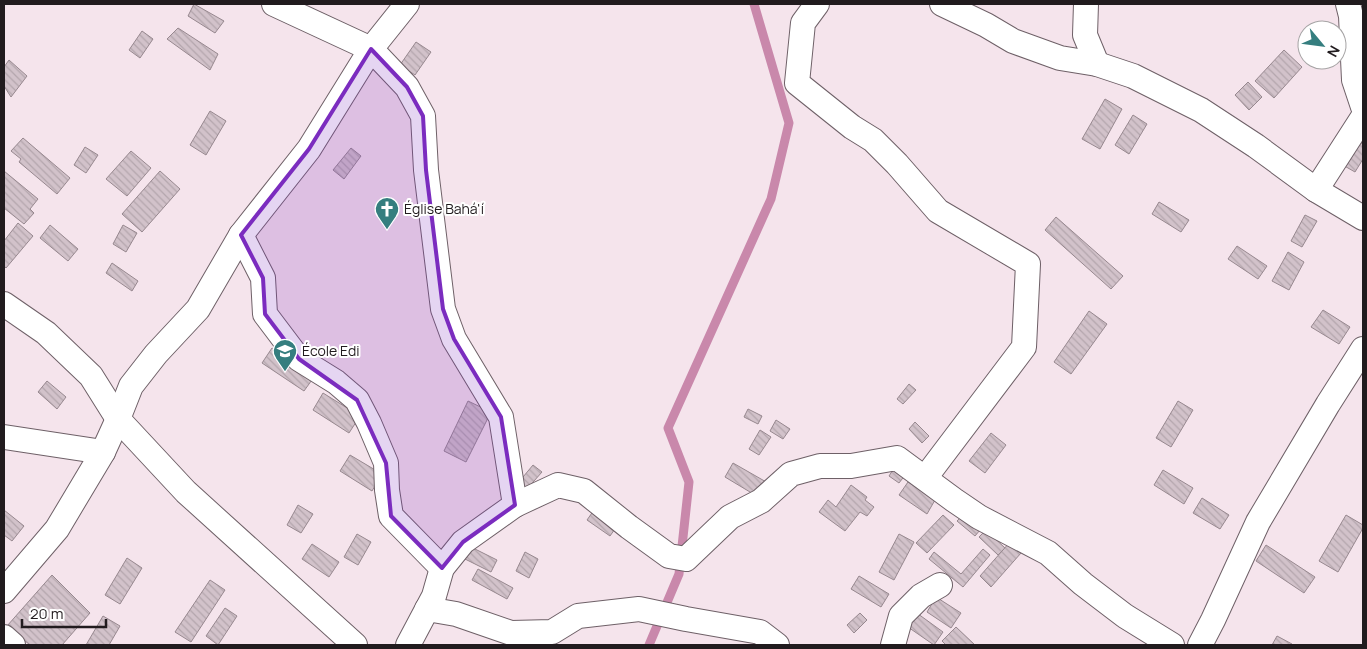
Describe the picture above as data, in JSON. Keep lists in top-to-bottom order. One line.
{"places":{"church":["Église Bahá'í"],"school or university":["École Edi"]},"scale_bar":"20 m","north":"bottom right"}
